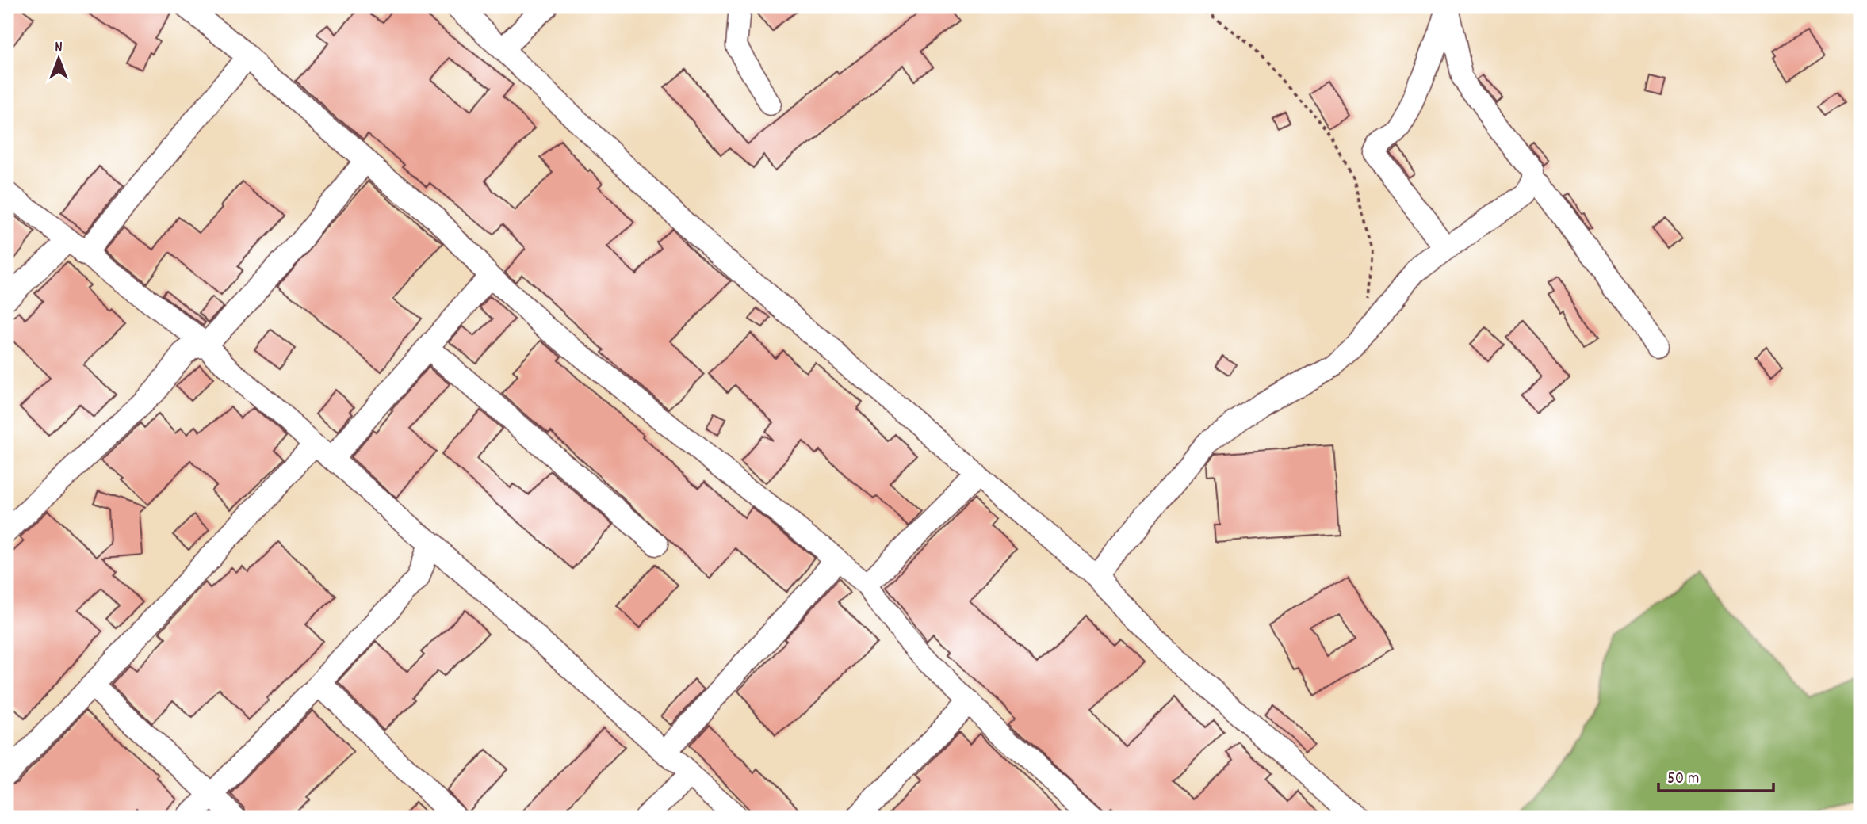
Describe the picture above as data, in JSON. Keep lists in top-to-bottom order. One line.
{"scale_bar":"50 m","north":"top"}
